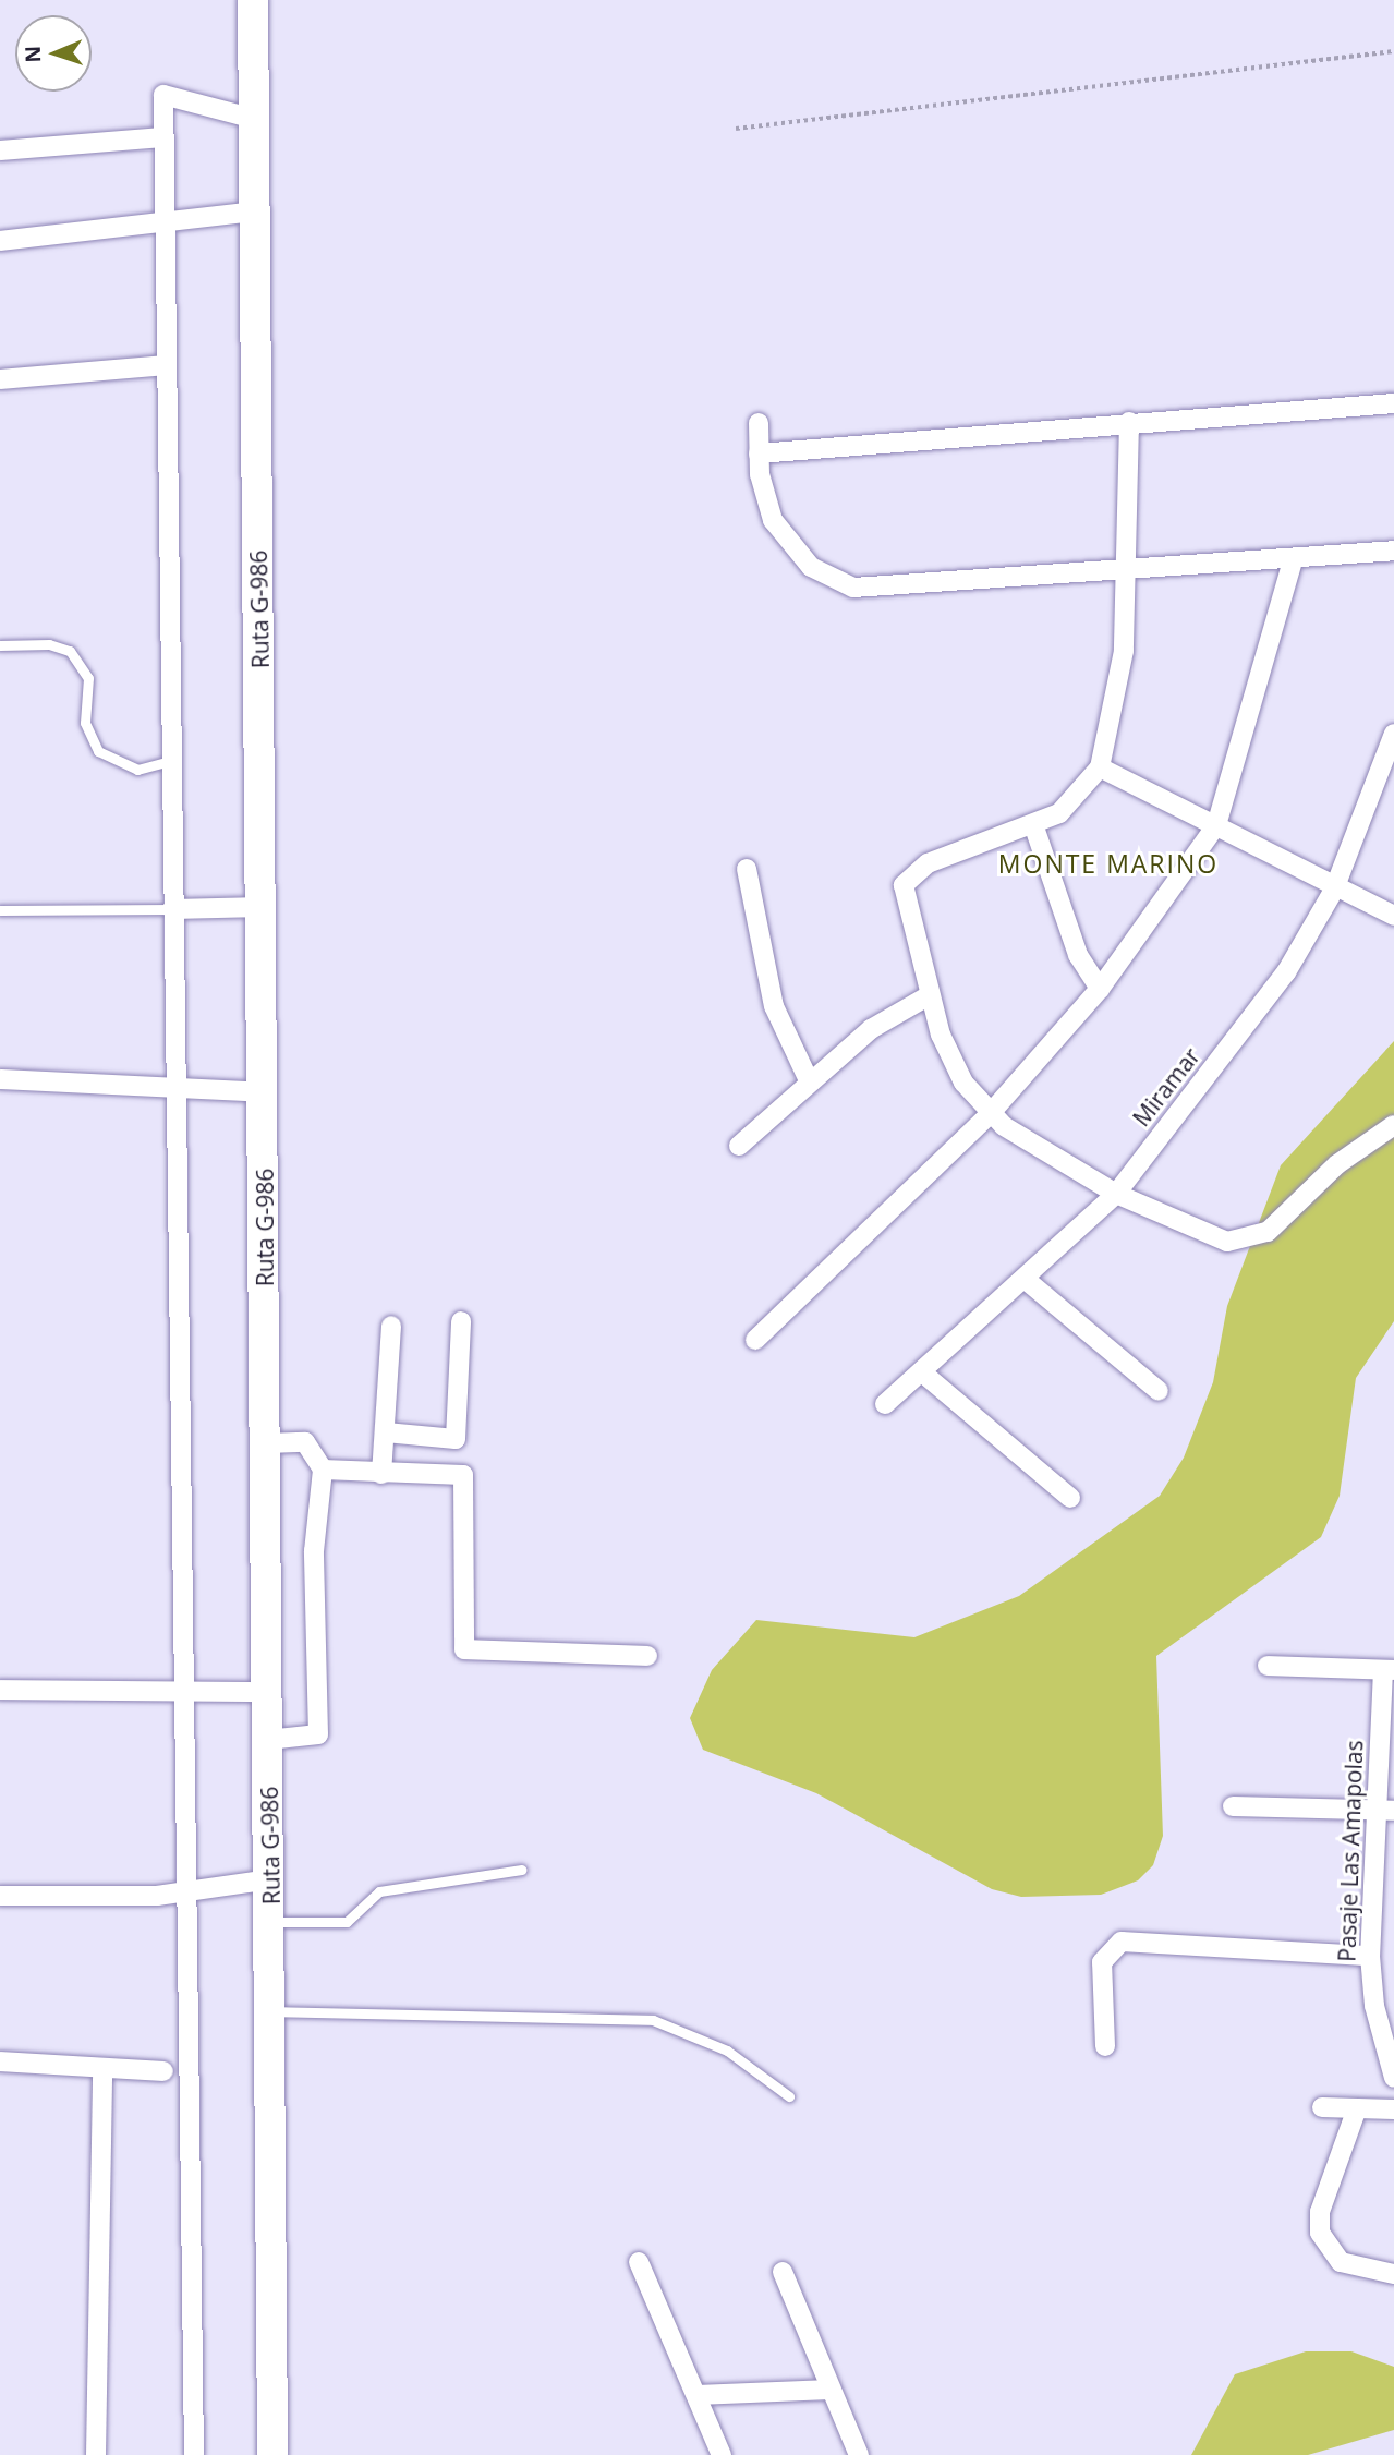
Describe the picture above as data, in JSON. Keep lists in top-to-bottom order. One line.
{"streets":{"main road":["Ruta G-986"],"street":["Miramar","Pasaje Las Amapolas"]},"districts":["MONTE MARINO"],"north":"left"}
